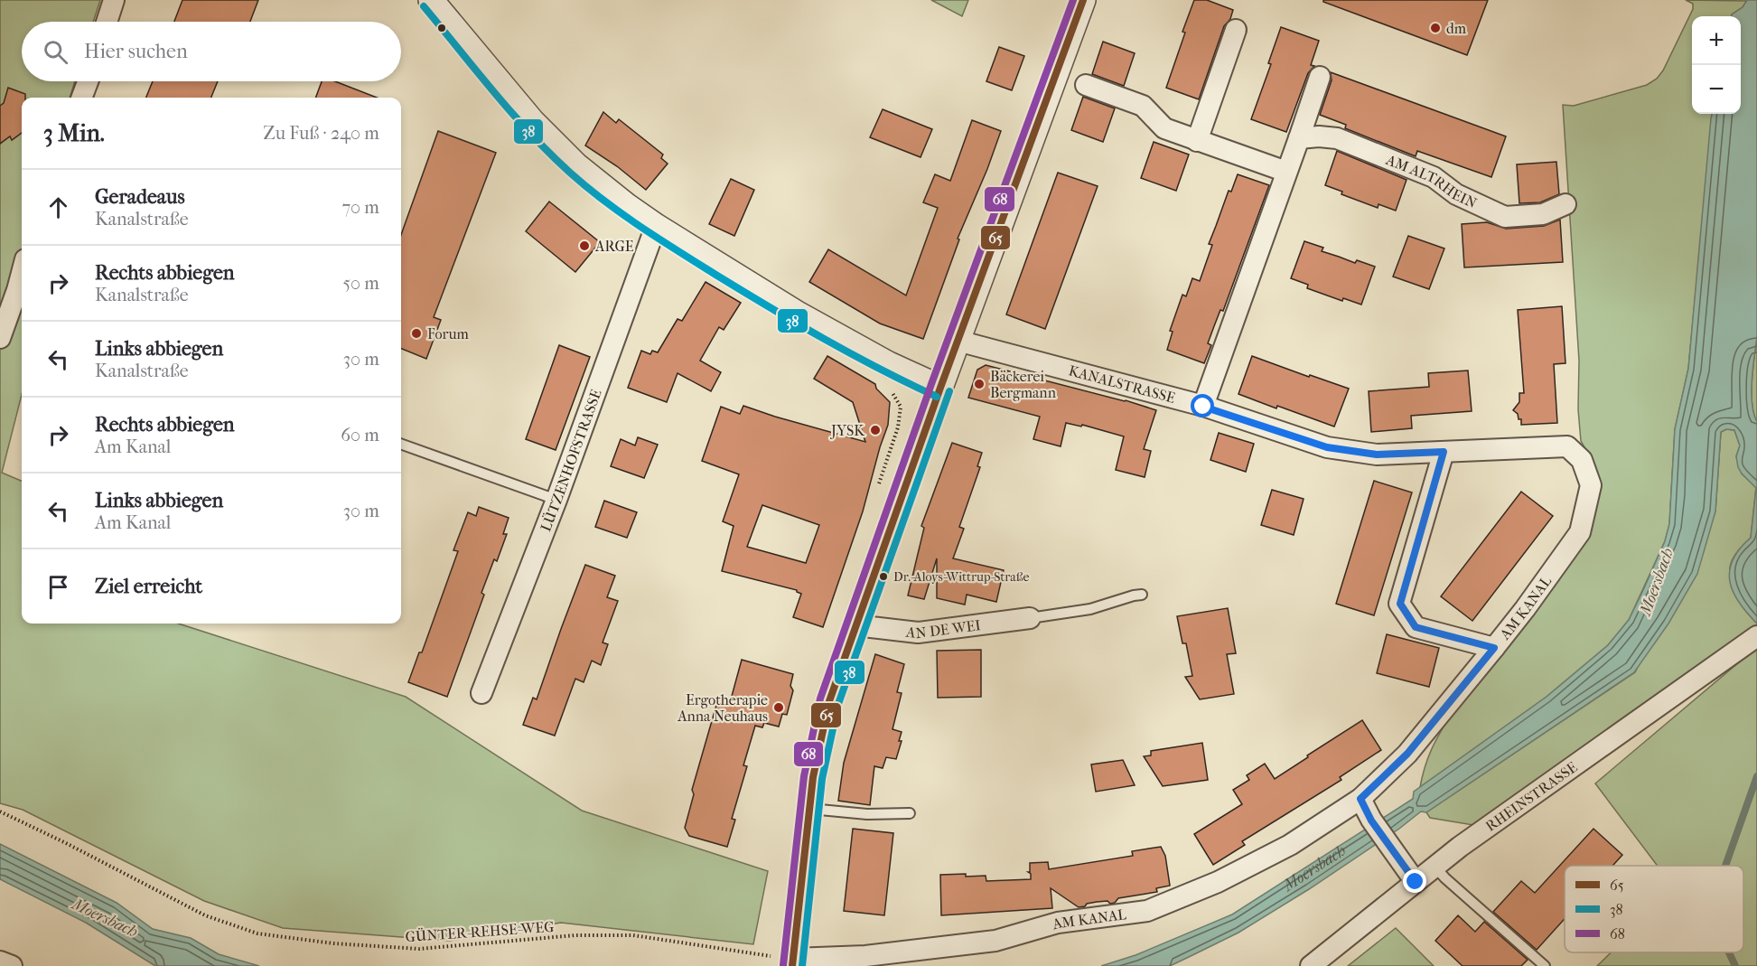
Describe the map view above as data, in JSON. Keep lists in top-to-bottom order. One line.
{"streets":{"street":["AM ALTRHEIN","KANALSTRASSE","LÜTZENHOFSTRASSE","AM KANAL","AN DE WEI","RHEINSTRASSE"],"path":["GÜNTER-REHSE-WEG"]},"crossings":[["KANALSTRASSE","AM KANAL"],["AM KANAL","GÜNTER-REHSE-WEG"]],"water":["Moersbach"],"places":["dm","ARGE","Forum","Bäckerei Bergmann","JYSK","Dr.-Aloys-Wittrup-Straße","Ergotherapie Anna Neuhaus"],"lines":["transit line 65","transit line 68","transit line 38"],"legend":["65","38","68"],"page":{"map_buttons":["+","−"],"search":"Hier suchen","heading":["3 Min.","Zu Fuß · 240 m"],"list":[["Geradeaus","Kanalstraße","70 m"],["Rechts abbiegen","Kanalstraße","50 m"],["Links abbiegen","Kanalstraße","30 m"],["Rechts abbiegen","Am Kanal","60 m"],["Links abbiegen","Am Kanal","30 m"],"Ziel erreicht"]}}
